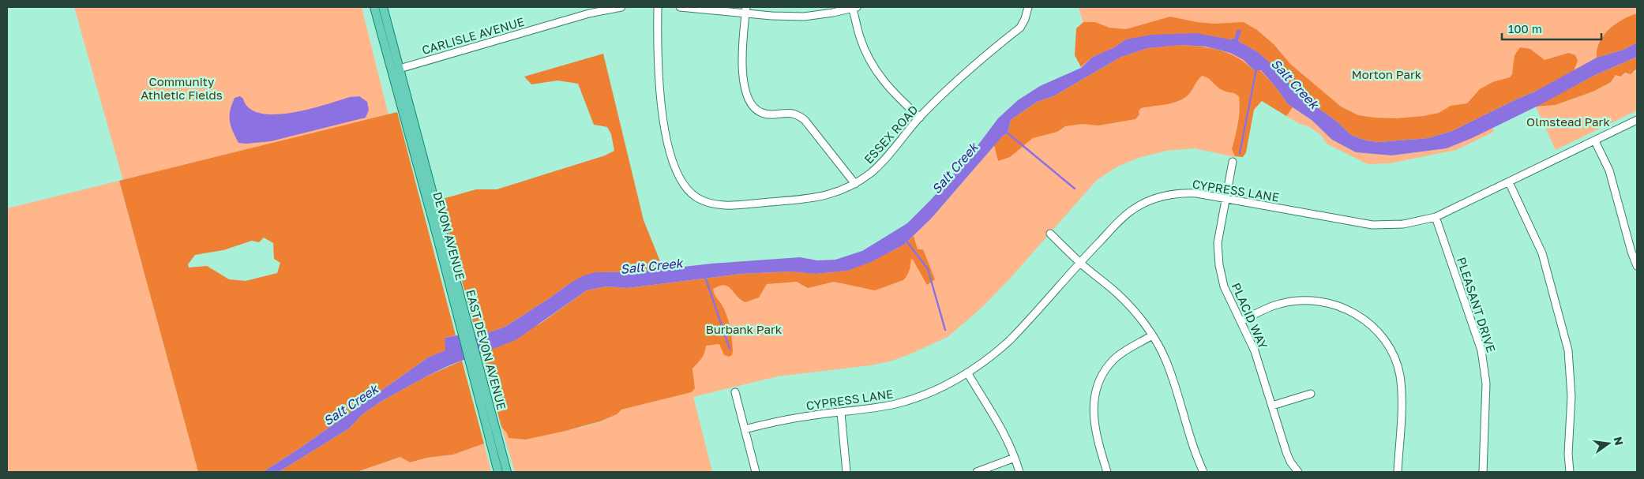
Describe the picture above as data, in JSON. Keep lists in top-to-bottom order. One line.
{"streets":{"main road":["DEVON AVENUE","EAST DEVON AVENUE"],"street":["CARLISLE AVENUE","ESSEX ROAD","CYPRESS LANE","PLEASANT DRIVE","PLACID WAY"]},"crossings":[["CARLISLE AVENUE","EAST DEVON AVENUE"],["CYPRESS LANE","PLEASANT DRIVE"],["CYPRESS LANE","PLACID WAY"],["DEVON AVENUE","EAST DEVON AVENUE"]],"water":["Salt Creek"],"parks":["Morton Park","Community Athletic Fields","Olmstead Park","Burbank Park"],"scale_bar":"100 m","north":"right"}
